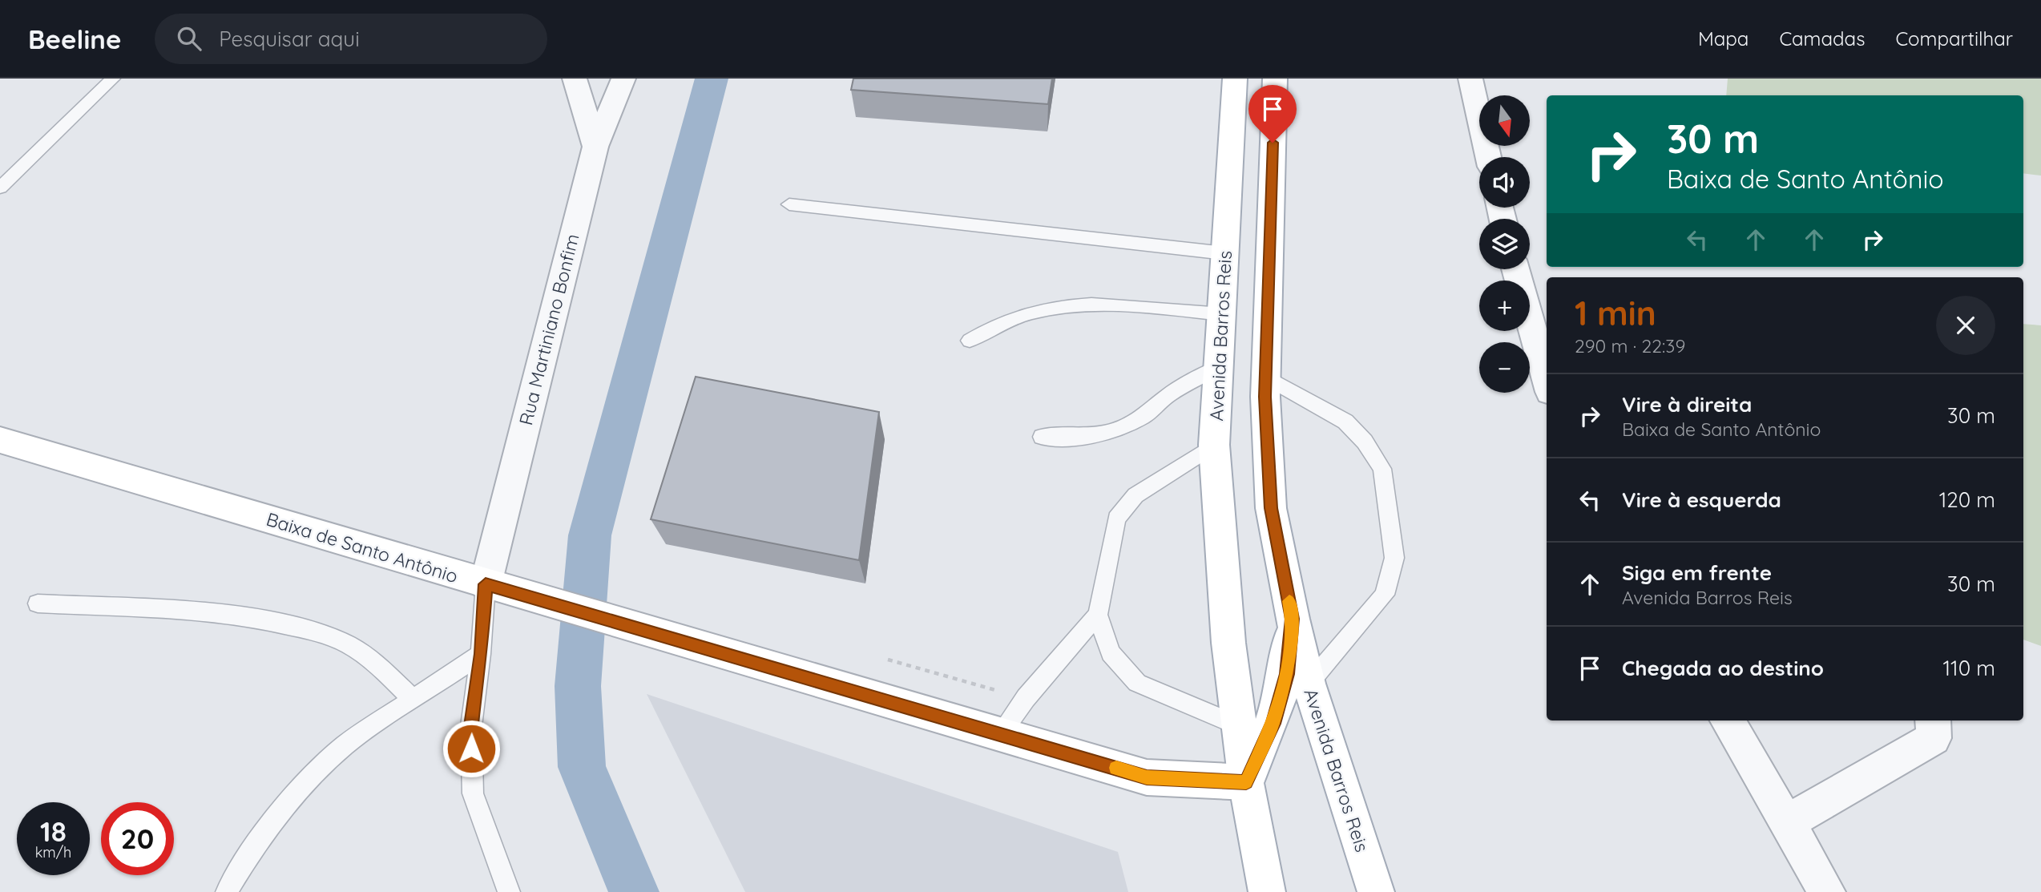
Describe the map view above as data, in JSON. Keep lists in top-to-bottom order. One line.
{"streets":{"main road":["Avenida Barros Reis","Baixa de Santo Antônio"],"street":["Rua Martiniano Bonfim"]},"crossings":[["Rua Martiniano Bonfim","Baixa de Santo Antônio"],["Avenida Barros Reis","Baixa de Santo Antônio"]],"north":"bottom","page":{"header":"Beeline","search":"Pesquisar aqui","nav":["Mapa","Camadas","Compartilhar"],"map_buttons":["+","−"],"turn":["30 m","Baixa de Santo Antônio"],"heading":["1 min","290 m · 22:39"],"list":[{"name":"Vire à direita","note":"Baixa de Santo Antônio","value":"30 m"},{"name":"Vire à esquerda","value":"120 m"},{"name":"Siga em frente","note":"Avenida Barros Reis","value":"30 m"},{"name":"Chegada ao destino","value":"110 m"}],"speed":"18 km/h","limit":"20"}}
